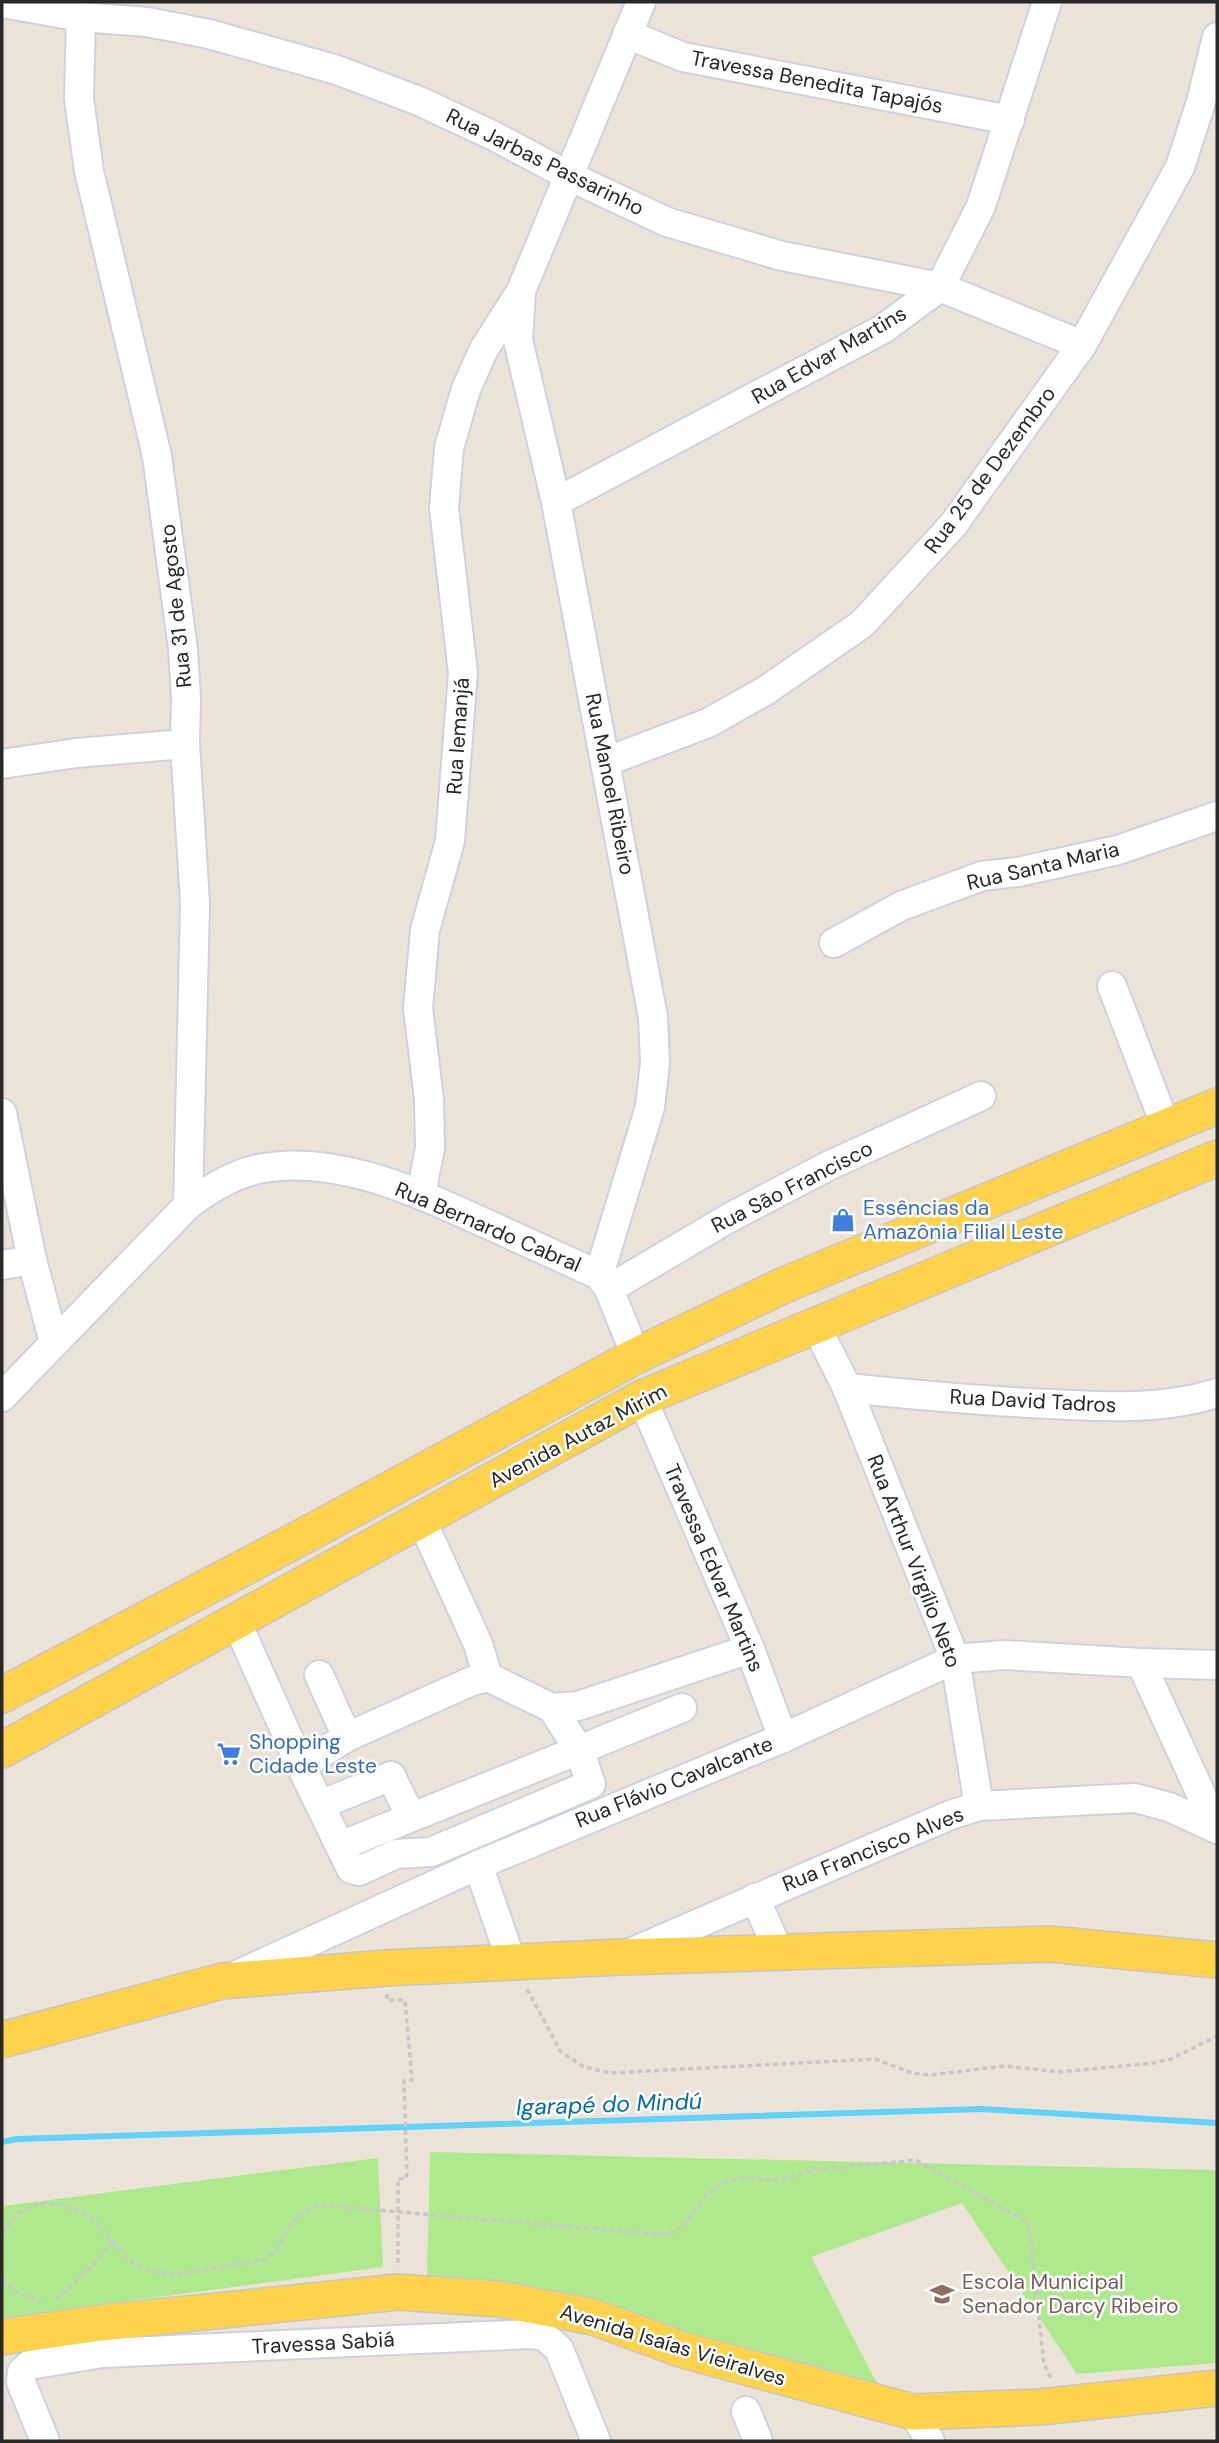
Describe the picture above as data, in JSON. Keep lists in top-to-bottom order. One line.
{"streets":{"main road":["Avenida Autaz Mirim","Avenida Isaías Vieiralves"],"street":["Travessa Benedita Tapajós","Rua Jarbas Passarinho","Rua Edvar Martins","Rua 25 de Dezembro","Rua 31 de Agosto","Rua Iemanjá","Rua Manoel Ribeiro","Rua Santa Maria","Rua São Francisco","Rua Bernardo Cabral","Rua David Tadros","Rua Arthur Virgílio Neto","Travessa Edvar Martins","Rua Flávio Cavalcante","Rua Francisco Alves","Travessa Sabiá"]},"crossings":[["Travessa Benedita Tapajós","Rua Edvar Martins"],["Rua Jarbas Passarinho","Rua Edvar Martins"],["Rua Jarbas Passarinho","Rua 25 de Dezembro"],["Rua Jarbas Passarinho","Rua 31 de Agosto"],["Rua Edvar Martins","Rua Manoel Ribeiro"],["Rua 25 de Dezembro","Rua Manoel Ribeiro"],["Rua 31 de Agosto","Rua Bernardo Cabral"],["Rua Iemanjá","Rua Manoel Ribeiro"],["Rua Iemanjá","Rua Bernardo Cabral"],["Rua Manoel Ribeiro","Rua São Francisco"],["Rua Manoel Ribeiro","Rua Bernardo Cabral"],["Rua São Francisco","Rua Bernardo Cabral"],["Rua David Tadros","Rua Arthur Virgílio Neto"],["Avenida Autaz Mirim","Rua Arthur Virgílio Neto"],["Avenida Autaz Mirim","Travessa Edvar Martins"],["Rua Arthur Virgílio Neto","Rua Flávio Cavalcante"],["Rua Arthur Virgílio Neto","Rua Francisco Alves"],["Travessa Edvar Martins","Rua Flávio Cavalcante"],["Travessa Sabiá","Avenida Isaías Vieiralves"]],"water":["Igarapé do Mindú"],"places":{"shop":["Essências da Amazônia Filial Leste"],"supermarket":["Shopping Cidade Leste"],"school or university":["Escola Municipal Senador Darcy Ribeiro"]}}
